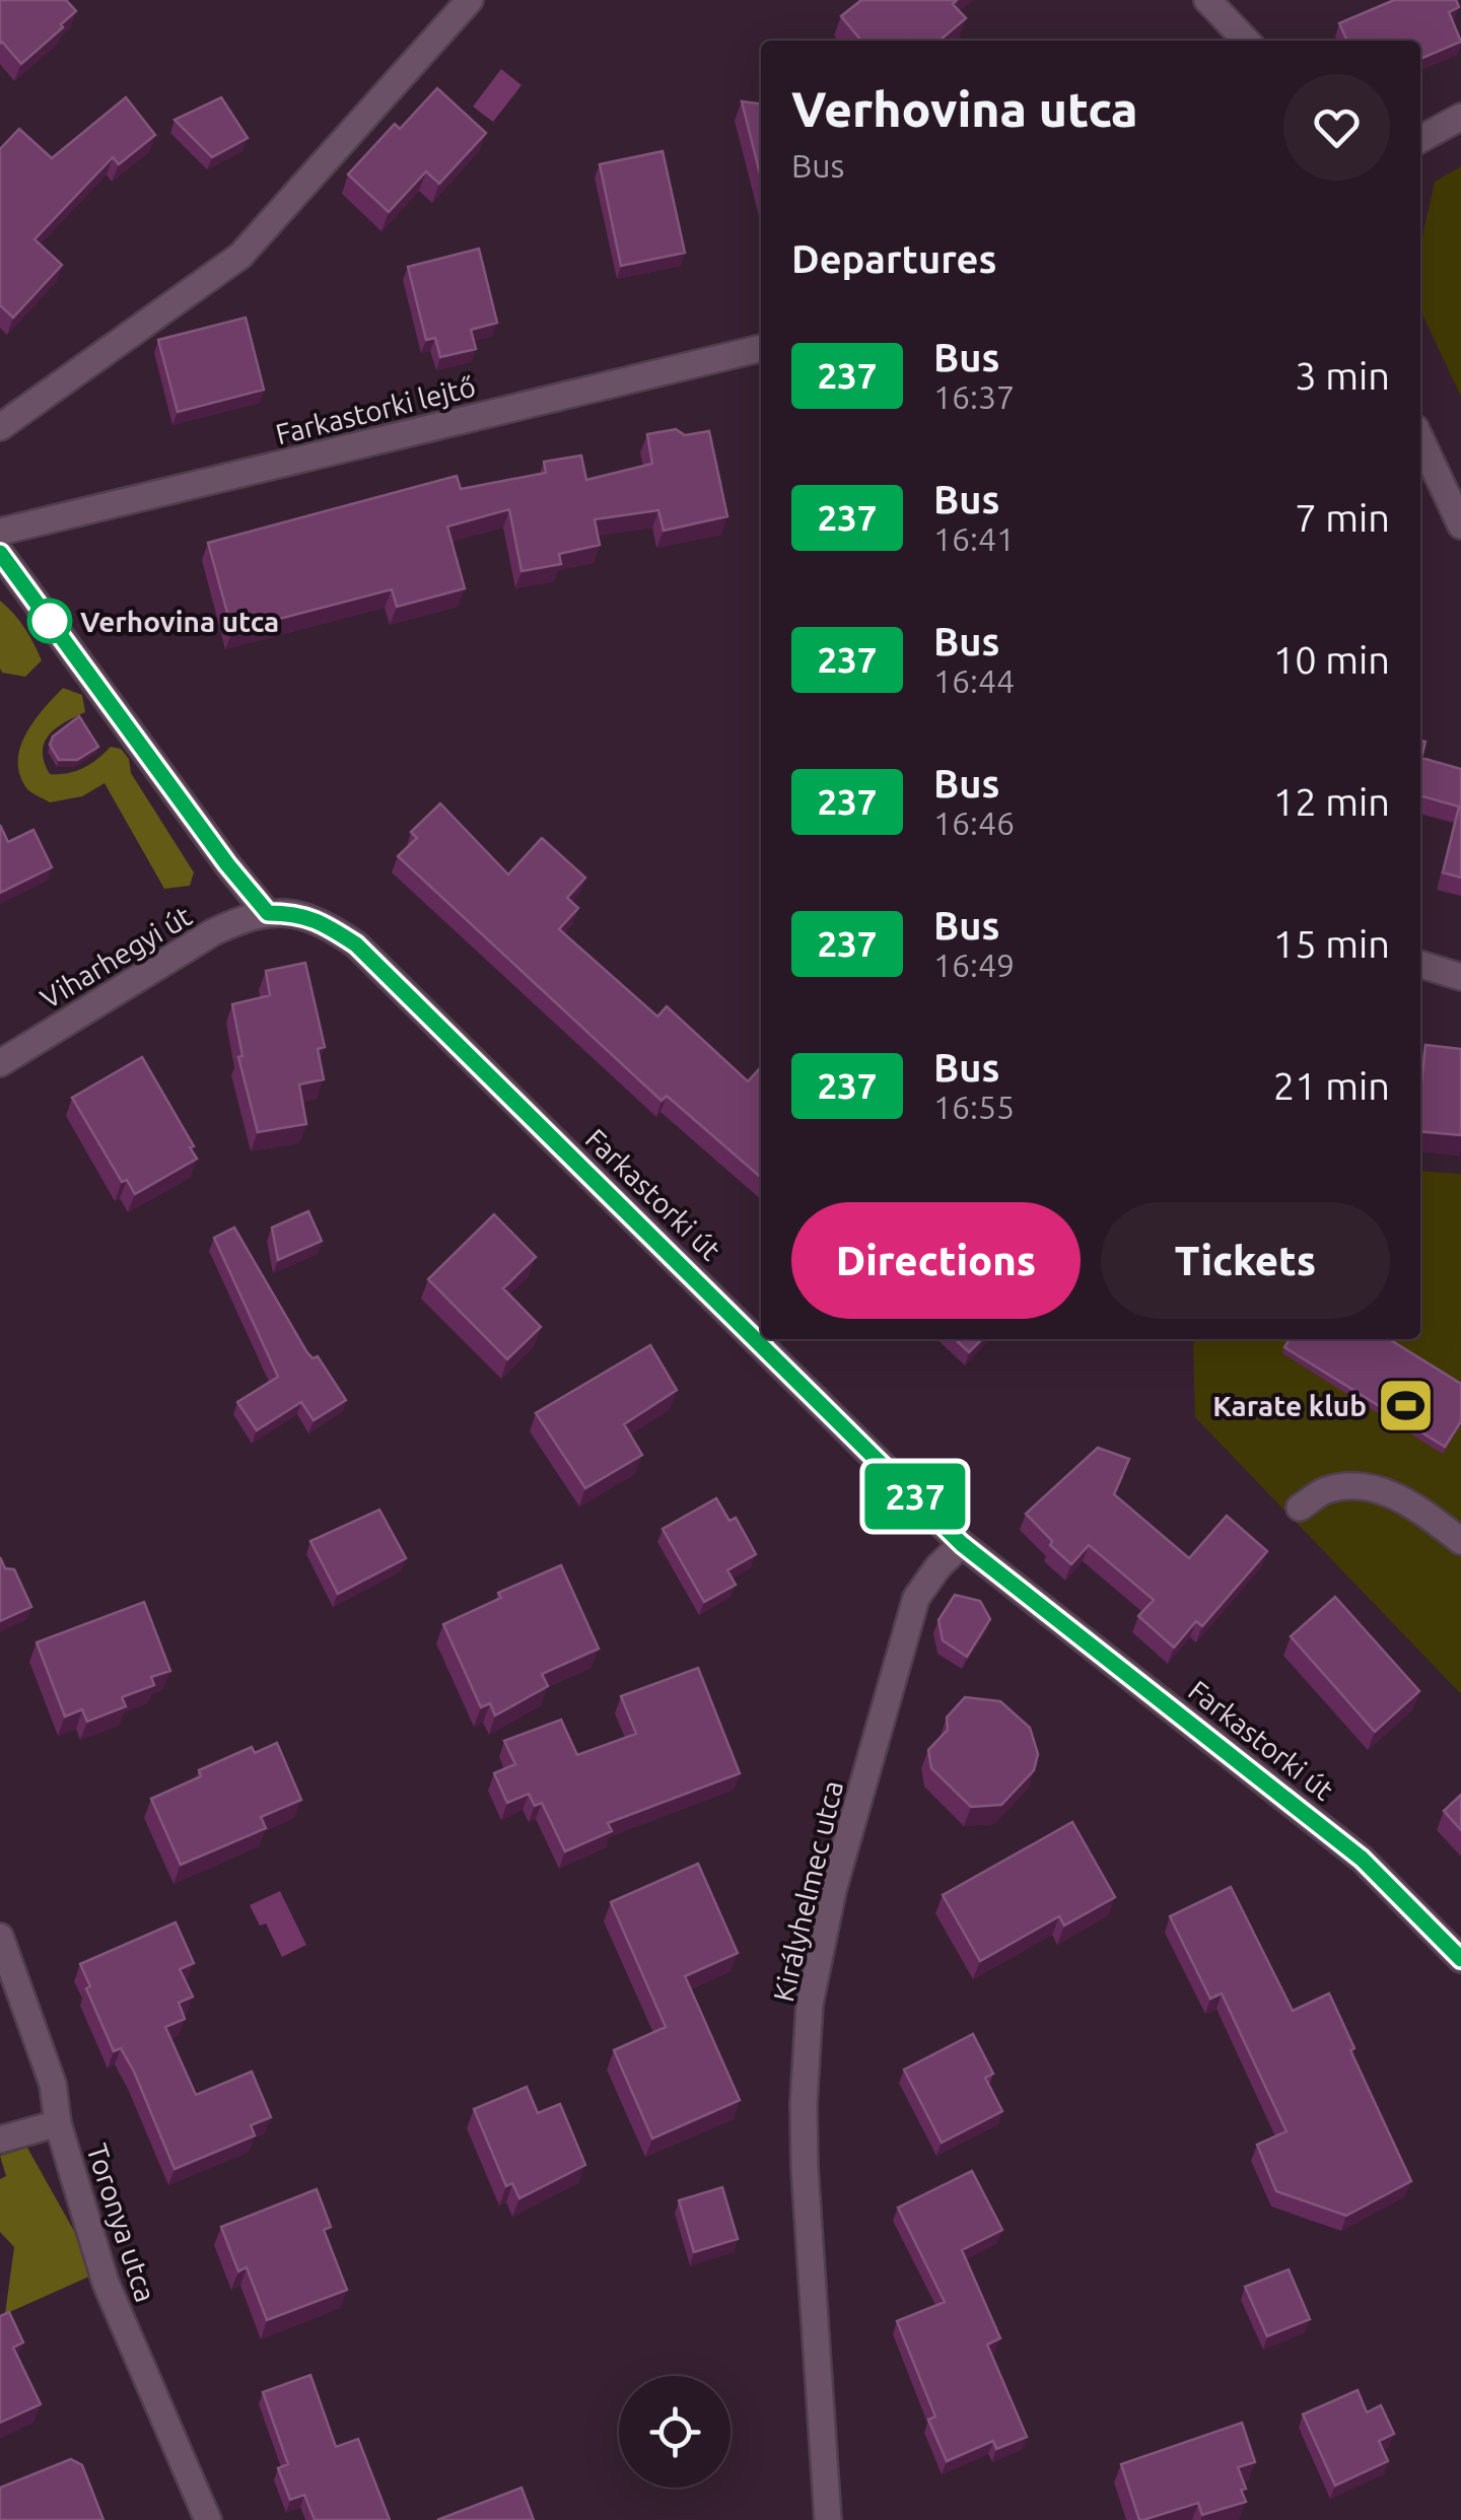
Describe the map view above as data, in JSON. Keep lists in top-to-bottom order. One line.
{"streets":{"street":["Farkastorki lejtő","Viharhegyi út","Farkastorki út","Királyhelmec utca","Toronya utca"]},"crossings":[["Viharhegyi út","Farkastorki út"],["Farkastorki út","Királyhelmec utca"]],"places":{"other":["Verhovina utca"],"sports":["Karate klub"]},"lines":["bus line 237"],"page":{"on_map":"237","heading":[["Verhovina utca","Bus"],"Departures"],"list":[{"mark":"237","name":"Bus","note":"16:37","value":"3 min"},{"mark":"237","name":"Bus","note":"16:41","value":"7 min"},{"mark":"237","name":"Bus","note":"16:44","value":"10 min"},{"mark":"237","name":"Bus","note":"16:46","value":"12 min"},{"mark":"237","name":"Bus","note":"16:49","value":"15 min"},{"mark":"237","name":"Bus","note":"16:55","value":"21 min"}],"buttons":["Directions","Tickets"]}}
